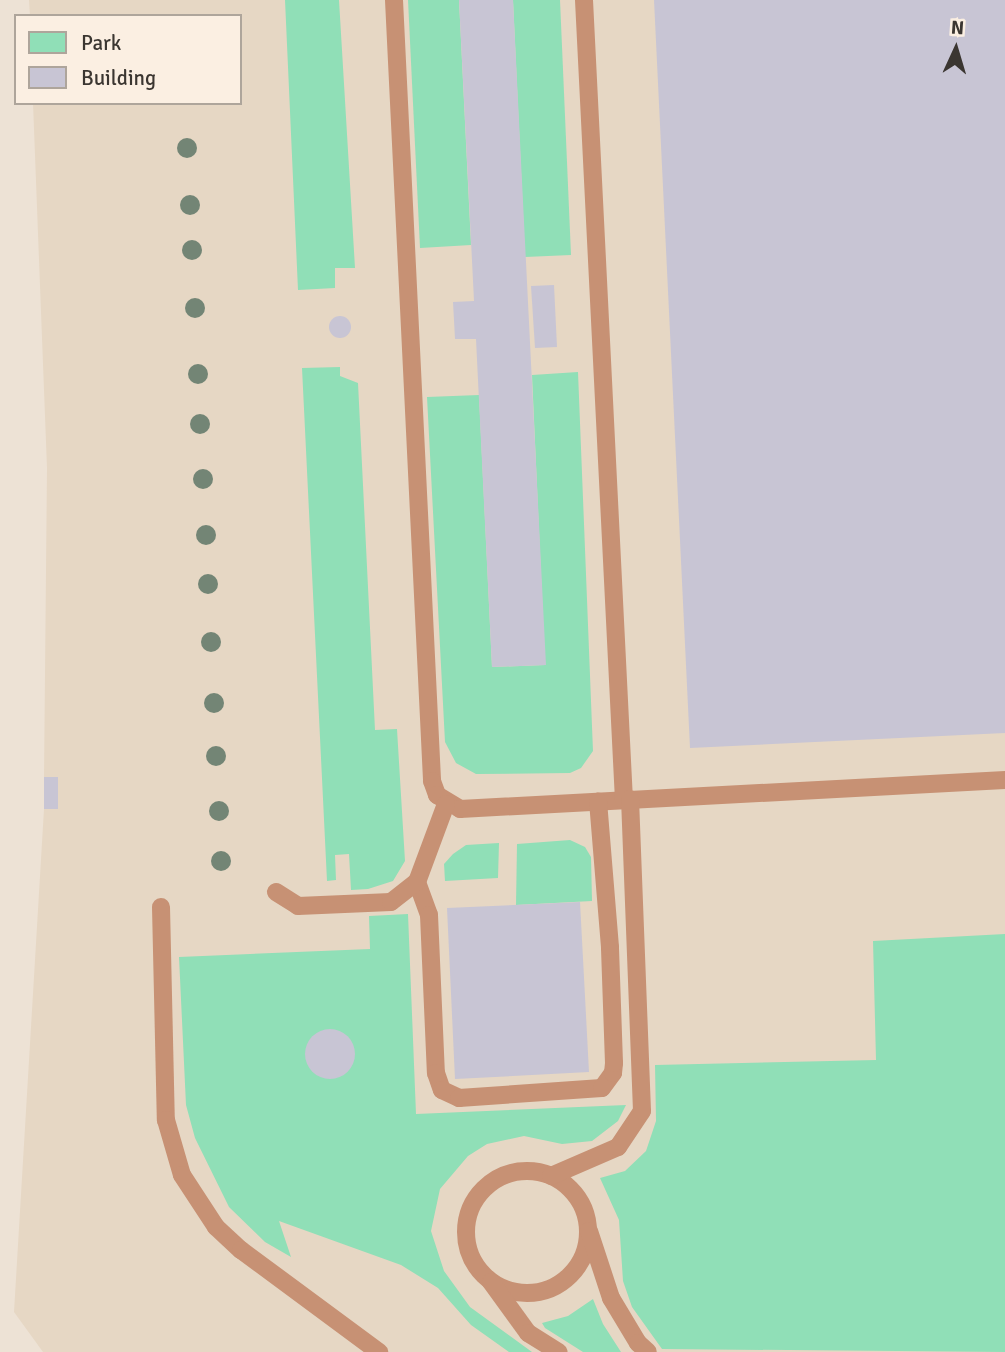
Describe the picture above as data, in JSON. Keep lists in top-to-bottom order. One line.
{"legend":["Park","Building"],"north":"top"}
